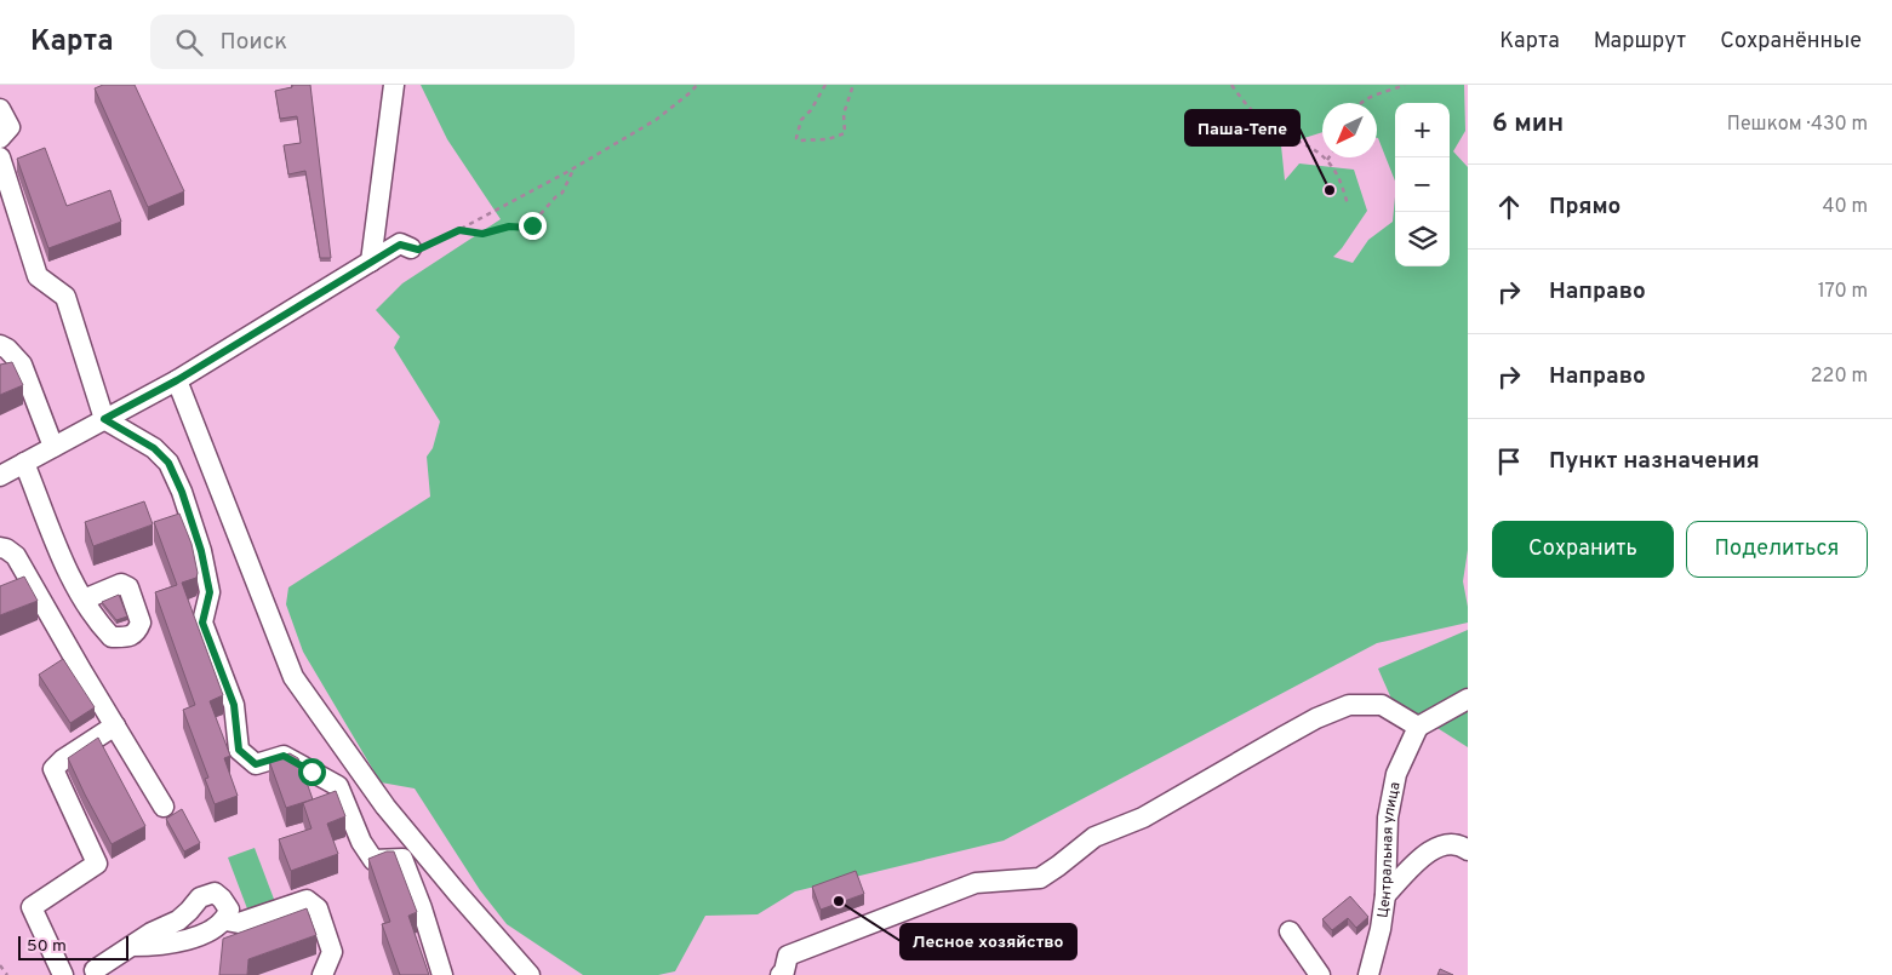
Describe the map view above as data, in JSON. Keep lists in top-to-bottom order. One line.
{"streets":{"street":["Центральная улица"]},"places":["Паша-Тепе","Лесное хозяйство"],"scale_bar":"50 m","north":"bottom left","page":{"header":"Карта","search":"Поиск","nav":["Карта","Маршрут","Сохранённые"],"heading":["6 мин","Пешком · 430 m"],"map_buttons":["+","−"],"list":[["Прямо","40 m"],["Направо","170 m"],["Направо","220 m"],"Пункт назначения"],"buttons":["Сохранить","Поделиться"],"scale":"50 m"}}
